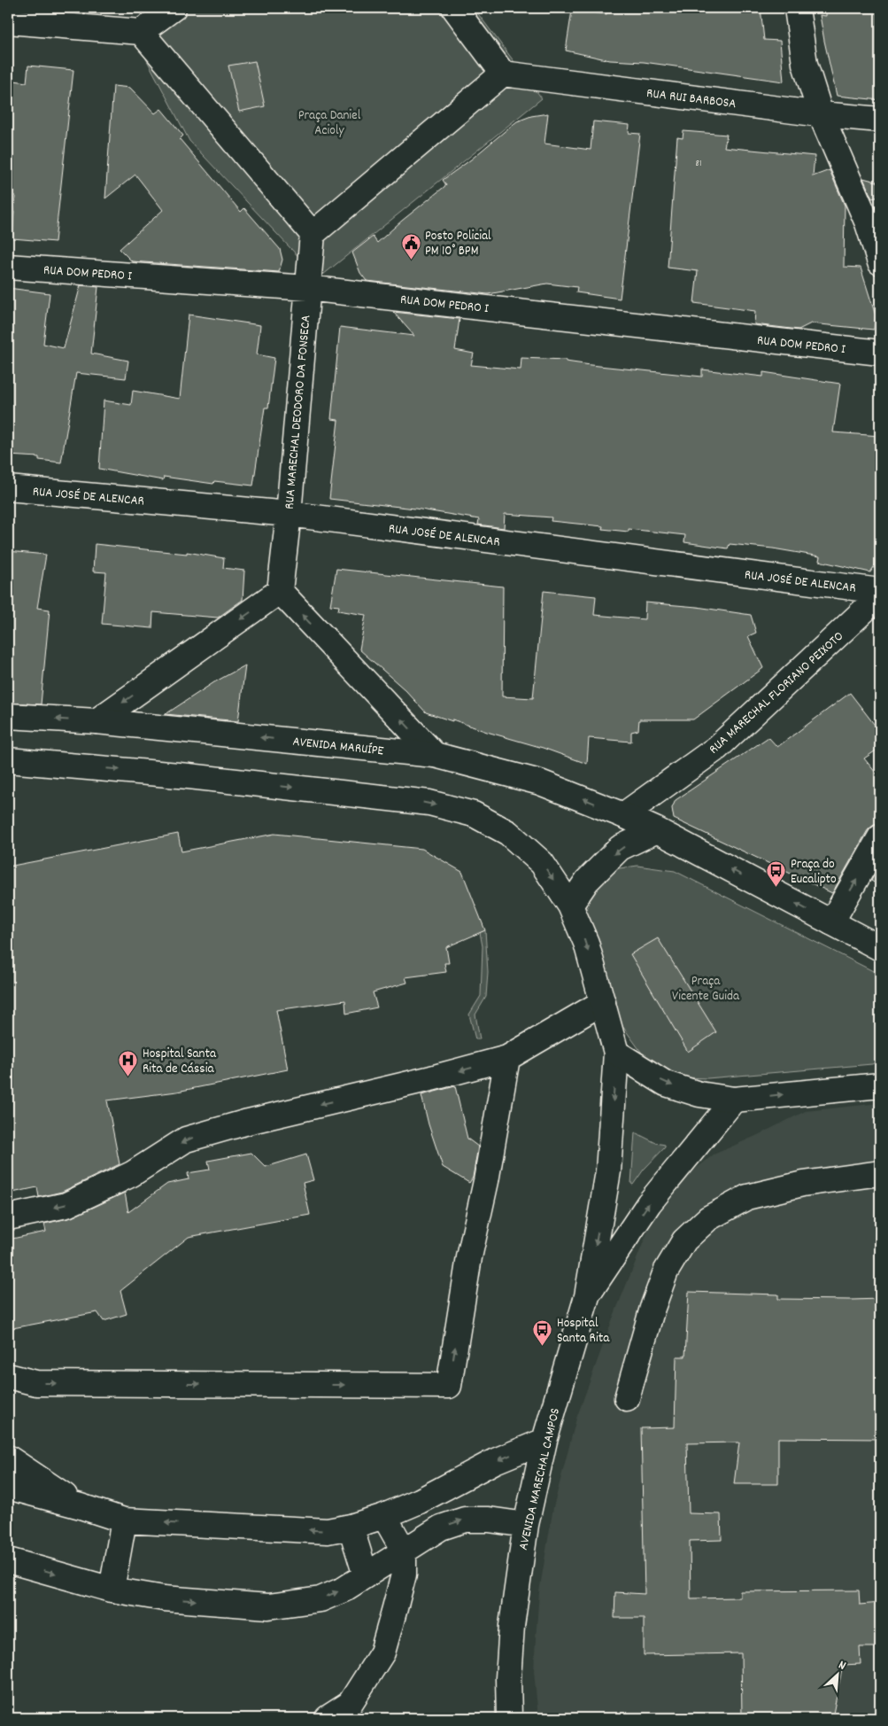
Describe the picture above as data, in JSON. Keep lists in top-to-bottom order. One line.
{"streets":{"street":["RUA RUI BARBOSA","RUA DOM PEDRO I","RUA MARECHAL DEODORO DA FONSECA","RUA JOSÉ DE ALENCAR","RUA MARECHAL FLORIANO PEIXOTO","AVENIDA MARUÍPE","AVENIDA MARECHAL CAMPOS"]},"crossings":[["RUA DOM PEDRO I","RUA MARECHAL DEODORO DA FONSECA"],["RUA MARECHAL DEODORO DA FONSECA","RUA JOSÉ DE ALENCAR"],["RUA MARECHAL FLORIANO PEIXOTO","AVENIDA MARUÍPE"]],"parks":["Praça Daniel Acioly","Praça Vicente Guida"],"places":{"public building":["Posto Policial PM 10˚ BPM"],"bus stop":["Praça do Eucalipto","Hospital Santa Rita"],"hospital":["Hospital Santa Rita de Cássia"]},"house_numbers":["81"],"north":"top right"}
